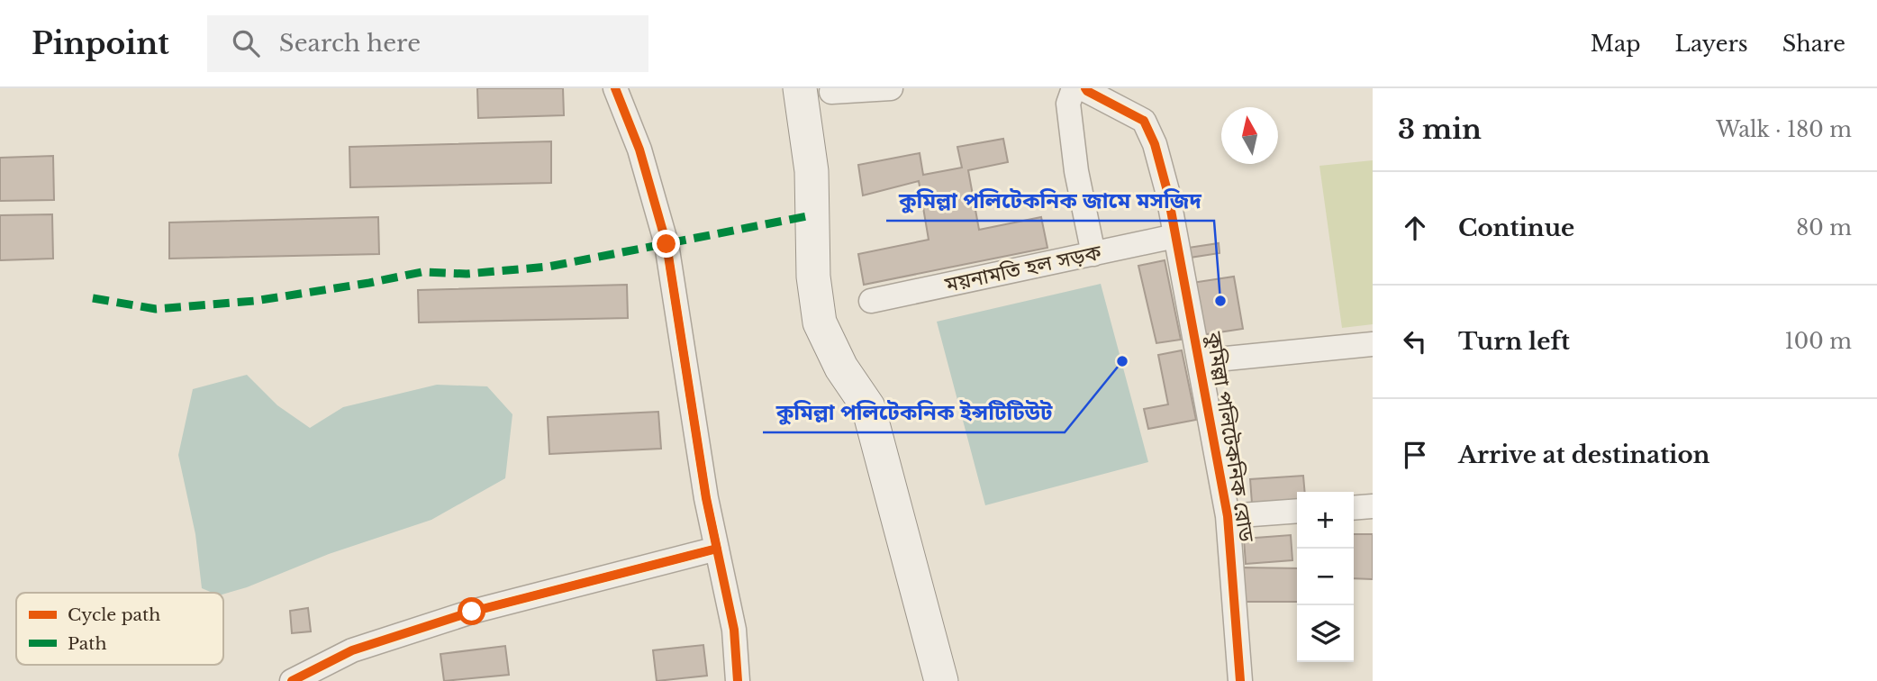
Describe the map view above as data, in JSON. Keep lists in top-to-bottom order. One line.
{"streets":{"street":["ময়নামতি হল সড়ক","কুমিল্লা পলিটেকনিক রোড"]},"crossings":[["ময়নামতি হল সড়ক","কুমিল্লা পলিটেকনিক রোড"]],"places":["কুমিল্লা পলিটেকনিক জামে মসজিদ","কুমিল্লা পলিটেকনিক ইন্সটিটিউট"],"legend":["Cycle path","Path"],"north":"top","page":{"header":"Pinpoint","search":"Search here","nav":["Map","Layers","Share"],"heading":["3 min","Walk · 180 m"],"list":[["Continue","80 m"],["Turn left","100 m"],"Arrive at destination"],"map_buttons":["+","−"]}}
